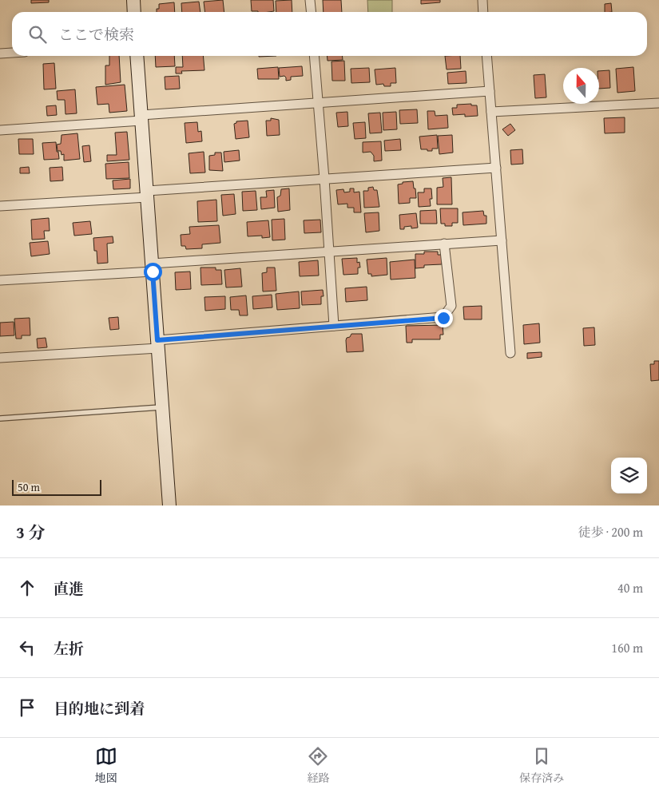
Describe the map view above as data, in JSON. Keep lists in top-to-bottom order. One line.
{"scale_bar":"50 m","north":"top","page":{"search":"ここで検索","scale":"50 m","heading":["3 分","徒歩 · 200 m"],"list":[["直進","40 m"],["左折","160 m"],"目的地に到着"],"nav":["地図","経路","保存済み"]}}
